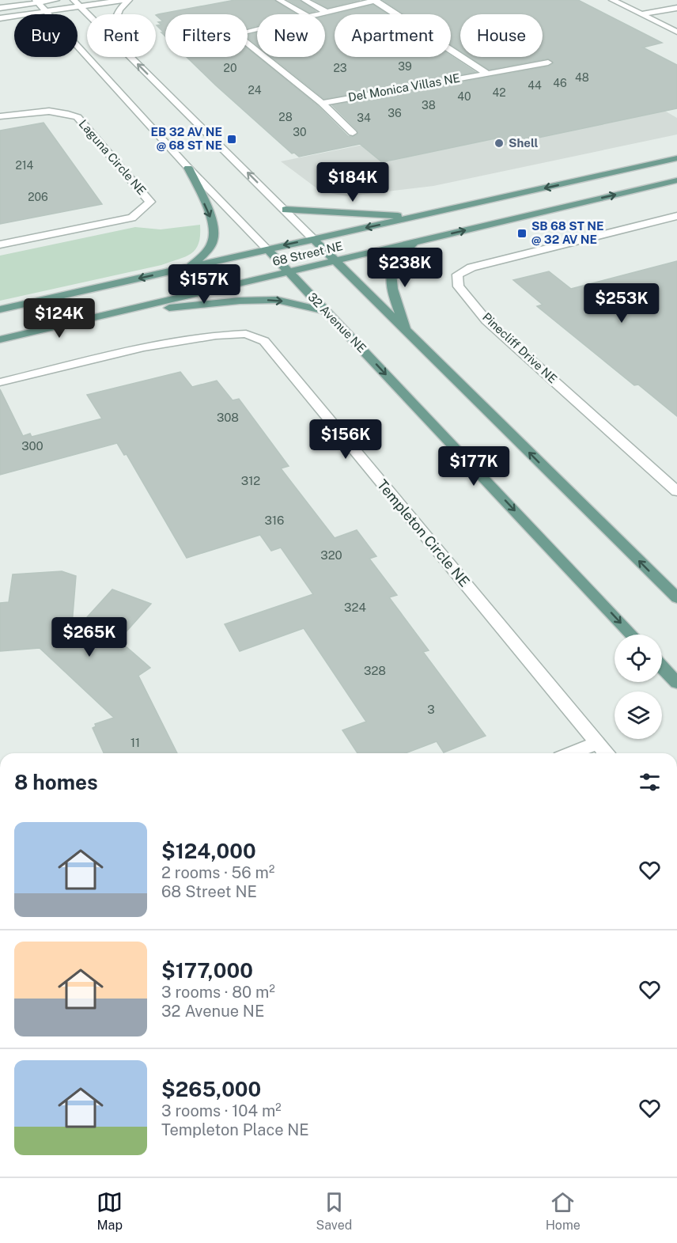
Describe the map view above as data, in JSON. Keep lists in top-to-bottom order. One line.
{"streets":{"main road":["68 Street NE","32 Avenue NE"],"street":["Del Monica Villas NE","Laguna Circle NE","Pinecliff Drive NE","Templeton Circle NE"]},"crossings":[["68 Street NE","32 Avenue NE"]],"one_way":["32 Avenue NE"],"places":{"transit":["EB 32 AV NE @ 68 ST NE","SB 68 ST NE @ 32 AV NE"],"other":["Shell"]},"house_numbers":["39","20","23","48","46","44","24","42","40","38","36","28","34","30","214","206","308","300","312","316","320","324","328","3","11"],"page":{"chip":["Buy","Rent","Filters","New","Apartment","House"],"price":["$184K","$238K","$157K","$253K","$124K","$156K","$177K","$265K"],"heading":"8 homes","list":[{"name":"$124,000","note":"2 rooms · 56 m² · 68 Street NE"},{"name":"$177,000","note":"3 rooms · 80 m² · 32 Avenue NE"},{"name":"$265,000","note":"3 rooms · 104 m² · Templeton Place NE"}],"tabs":["Map","Saved","Home"]}}
